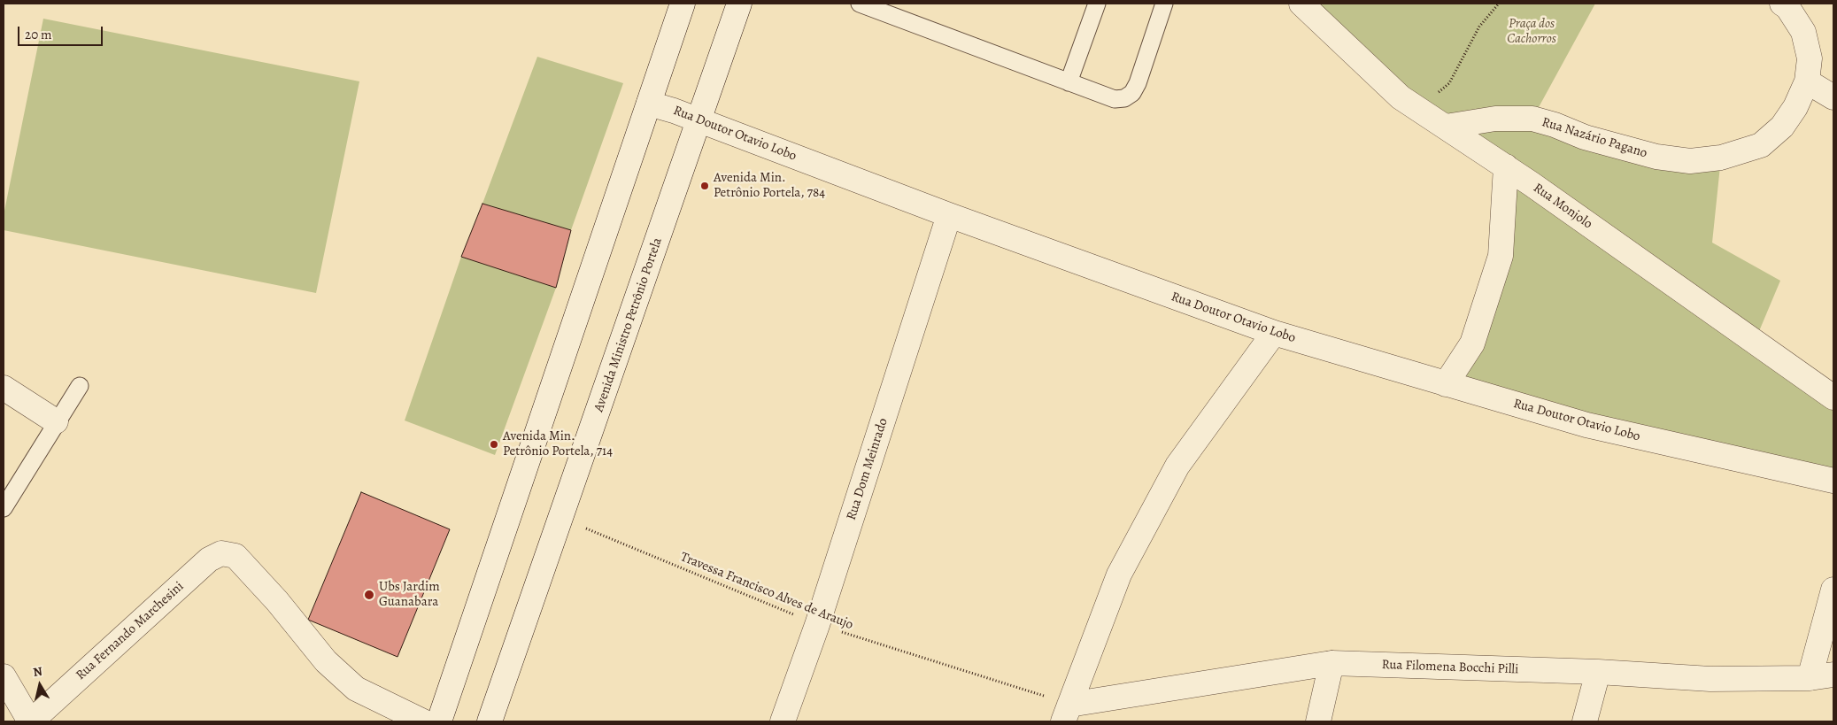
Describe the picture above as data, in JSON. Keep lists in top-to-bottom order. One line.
{"streets":{"street":["Rua Doutor Otavio Lobo","Rua Nazário Pagano","Rua Monjolo","Avenida Ministro Petrônio Portela","Rua Dom Meinrado","Rua Fernando Marchesini","Rua Filomena Bocchi Pilli"],"path":["Travessa Francisco Alves de Araujo"]},"crossings":[["Rua Doutor Otavio Lobo","Avenida Ministro Petrônio Portela"],["Rua Doutor Otavio Lobo","Rua Dom Meinrado"],["Rua Nazário Pagano","Rua Monjolo"],["Avenida Ministro Petrônio Portela","Travessa Francisco Alves de Araujo"],["Rua Dom Meinrado","Travessa Francisco Alves de Araujo"],["Travessa Francisco Alves de Araujo","Rua Filomena Bocchi Pilli"]],"parks":["Praça dos Cachorros"],"places":["Avenida Min. Petrônio Portela, 784","Avenida Min. Petrônio Portela, 714","Ubs Jardim Guanabara"],"scale_bar":"20 m","north":"top"}
